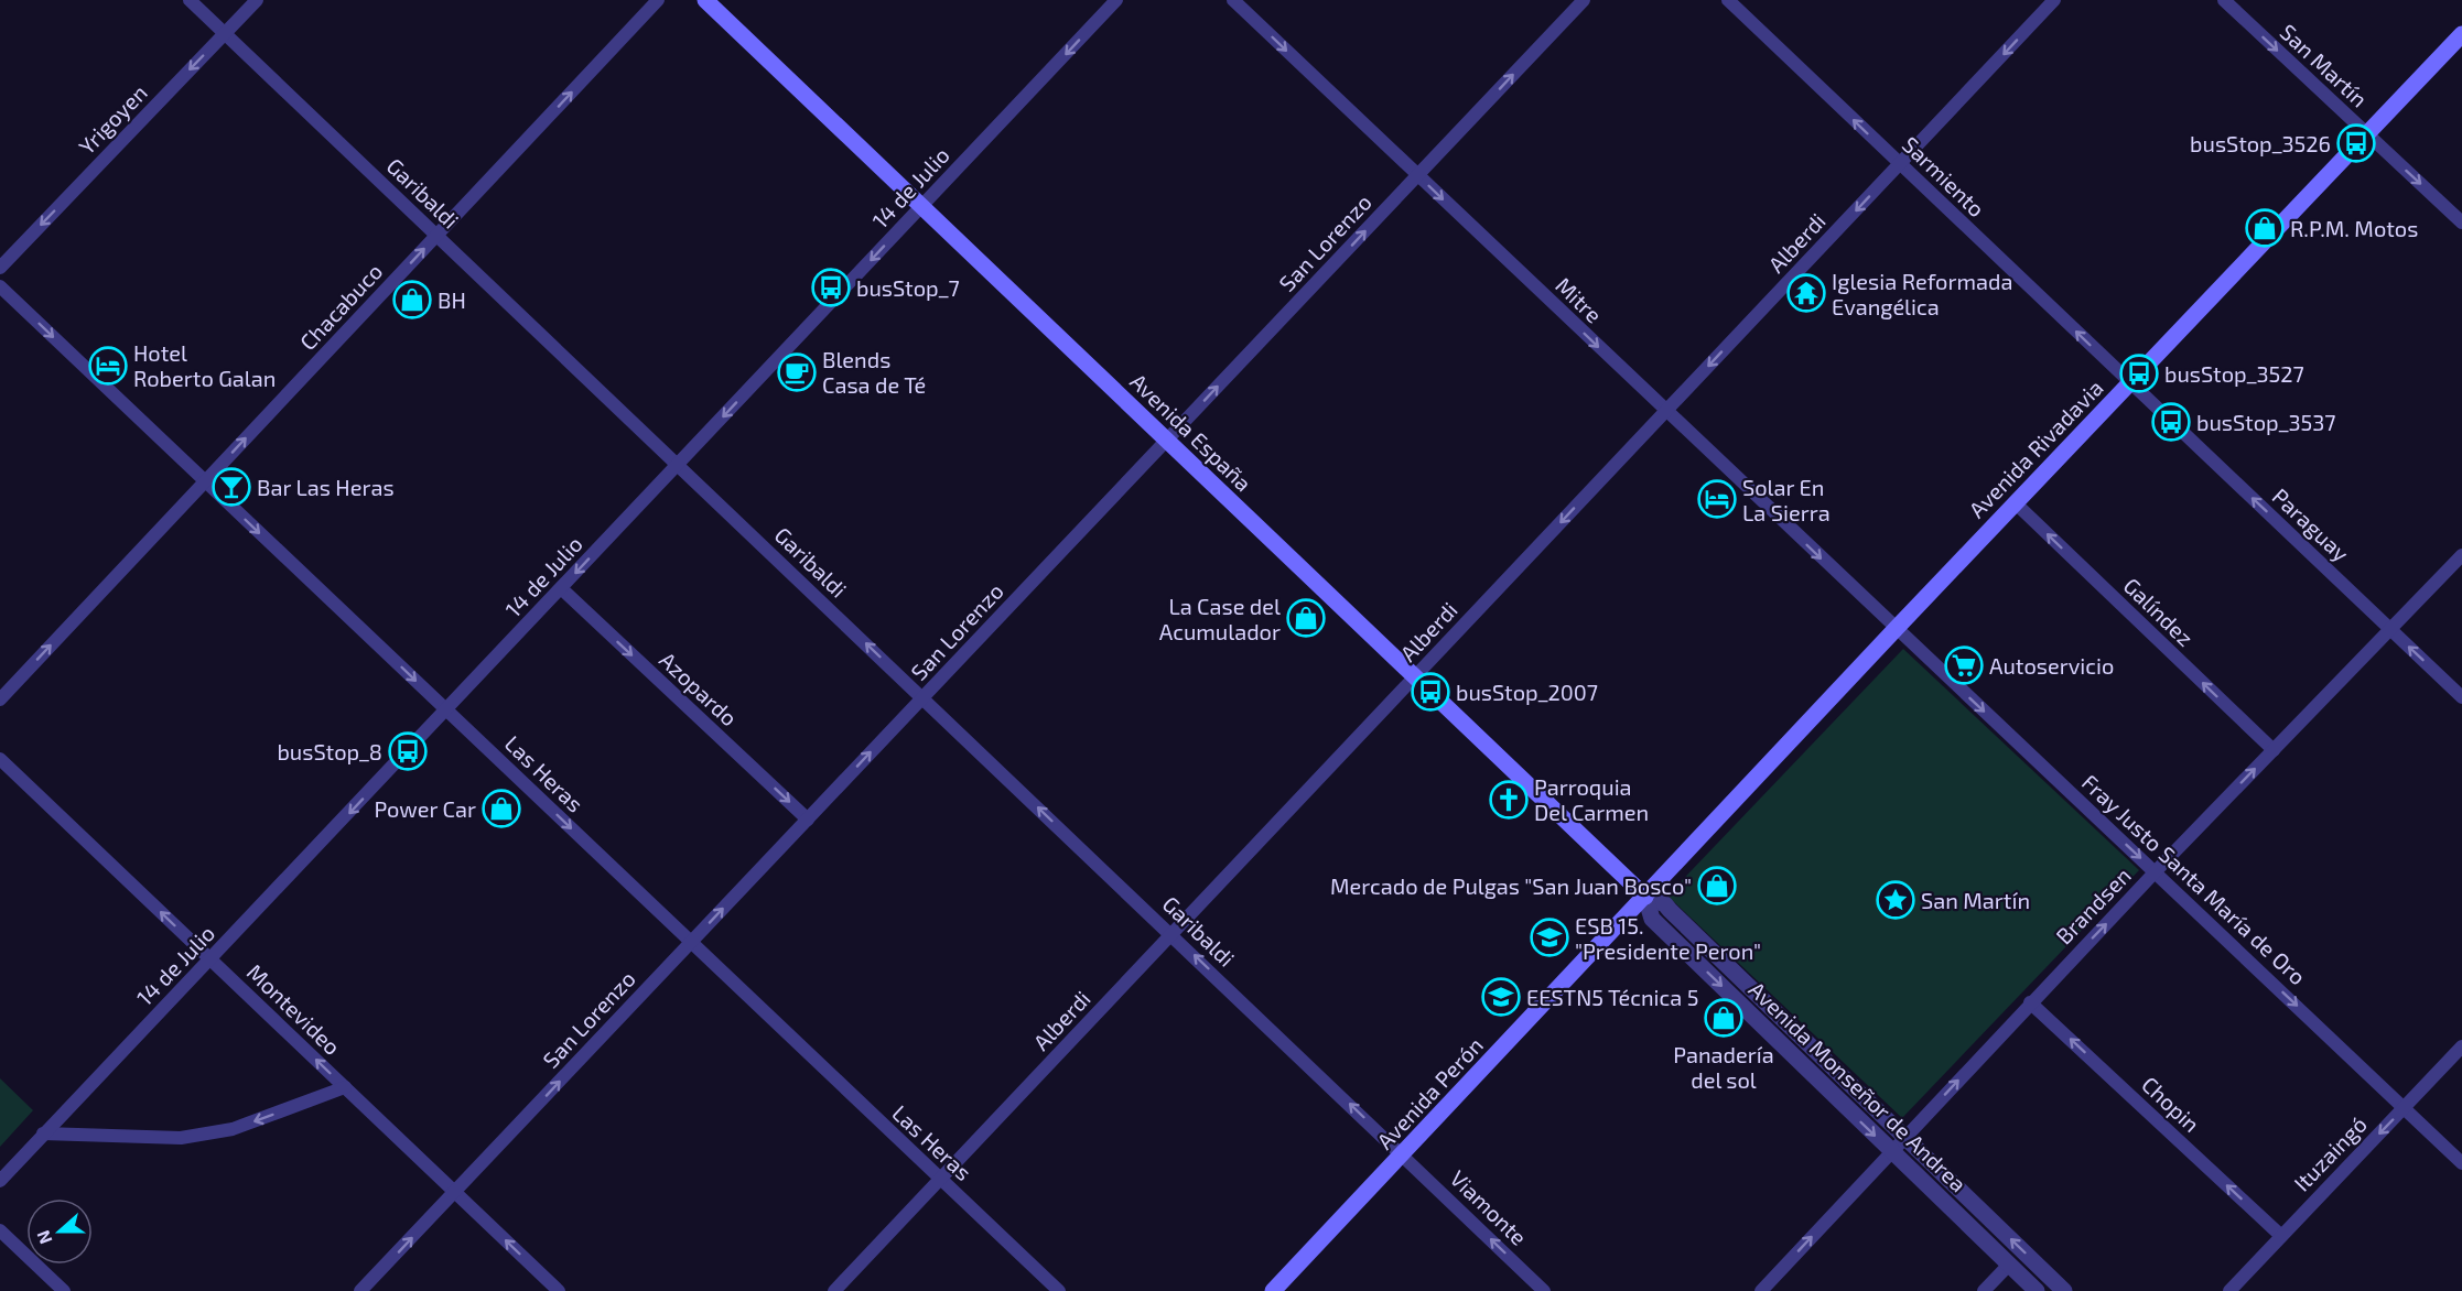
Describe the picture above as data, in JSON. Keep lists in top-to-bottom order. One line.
{"streets":{"main road":["Avenida España","Avenida Rivadavia","Avenida Perón"],"street":["San Martín","Yrigoyen","Sarmiento","14 de Julio","Garibaldi","San Lorenzo","Alberdi","Mitre","Chacabuco","Paraguay","Galíndez","Azopardo","Las Heras","Fray Justo Santa María de Oro","Brandsen","Montevideo","Avenida Monseñor de Andrea","Chopin","Ituzaingó","Viamonte"]},"crossings":[["San Martín","Avenida Rivadavia"],["Yrigoyen","Garibaldi"],["Sarmiento","Alberdi"],["Sarmiento","Avenida Rivadavia"],["Sarmiento","Paraguay"],["14 de Julio","Garibaldi"],["14 de Julio","Avenida España"],["14 de Julio","Azopardo"],["14 de Julio","Las Heras"],["14 de Julio","Montevideo"],["Garibaldi","San Lorenzo"],["Garibaldi","Alberdi"],["Garibaldi","Chacabuco"],["Garibaldi","Avenida Perón"],["Garibaldi","Viamonte"],["San Lorenzo","Mitre"],["San Lorenzo","Avenida España"],["San Lorenzo","Azopardo"],["San Lorenzo","Las Heras"],["San Lorenzo","Montevideo"],["Alberdi","Mitre"],["Alberdi","Avenida España"],["Alberdi","Las Heras"],["Mitre","Avenida Rivadavia"],["Mitre","Fray Justo Santa María de Oro"],["Chacabuco","Las Heras"],["Avenida España","Avenida Rivadavia"],["Avenida España","Avenida Monseñor de Andrea"],["Avenida España","Avenida Perón"],["Avenida Rivadavia","Paraguay"],["Avenida Rivadavia","Galíndez"],["Avenida Rivadavia","Fray Justo Santa María de Oro"],["Avenida Rivadavia","Avenida Monseñor de Andrea"],["Avenida Rivadavia","Avenida Perón"],["Paraguay","Brandsen"],["Galíndez","Brandsen"],["Fray Justo Santa María de Oro","Brandsen"],["Fray Justo Santa María de Oro","Ituzaingó"],["Brandsen","Avenida Monseñor de Andrea"],["Brandsen","Chopin"],["Avenida Monseñor de Andrea","Avenida Perón"],["Avenida Perón","Viamonte"],["Chopin","Ituzaingó"]],"one_way":["San Martín","Yrigoyen","Sarmiento","14 de Julio","Garibaldi","San Lorenzo","Alberdi","Mitre","Chacabuco","Paraguay","Galíndez","Azopardo","Las Heras","Fray Justo Santa María de Oro","Brandsen","Montevideo","Chopin","Ituzaingó","Viamonte"],"places":{"bus stop":["busStop_3526","busStop_7","busStop_3527","busStop_3537","busStop_2007","busStop_8"],"shop":["R.P.M. Motos","BH","La Case del Acumulador","Power Car","Mercado de Pulgas \"San Juan Bosco\"","Panadería del sol"],"temple":["Iglesia Reformada Evangélica"],"hotel":["Hotel Roberto Galan","Solar En La Sierra"],"cafe":["Blends Casa de Té"],"bar":["Bar Las Heras"],"supermarket":["Autoservicio"],"church":["Parroquia Del Carmen"],"place":["San Martín"],"school or university":["ESB 15. \"Presidente Peron\"","EESTN5 Técnica 5"]},"north":"left"}
